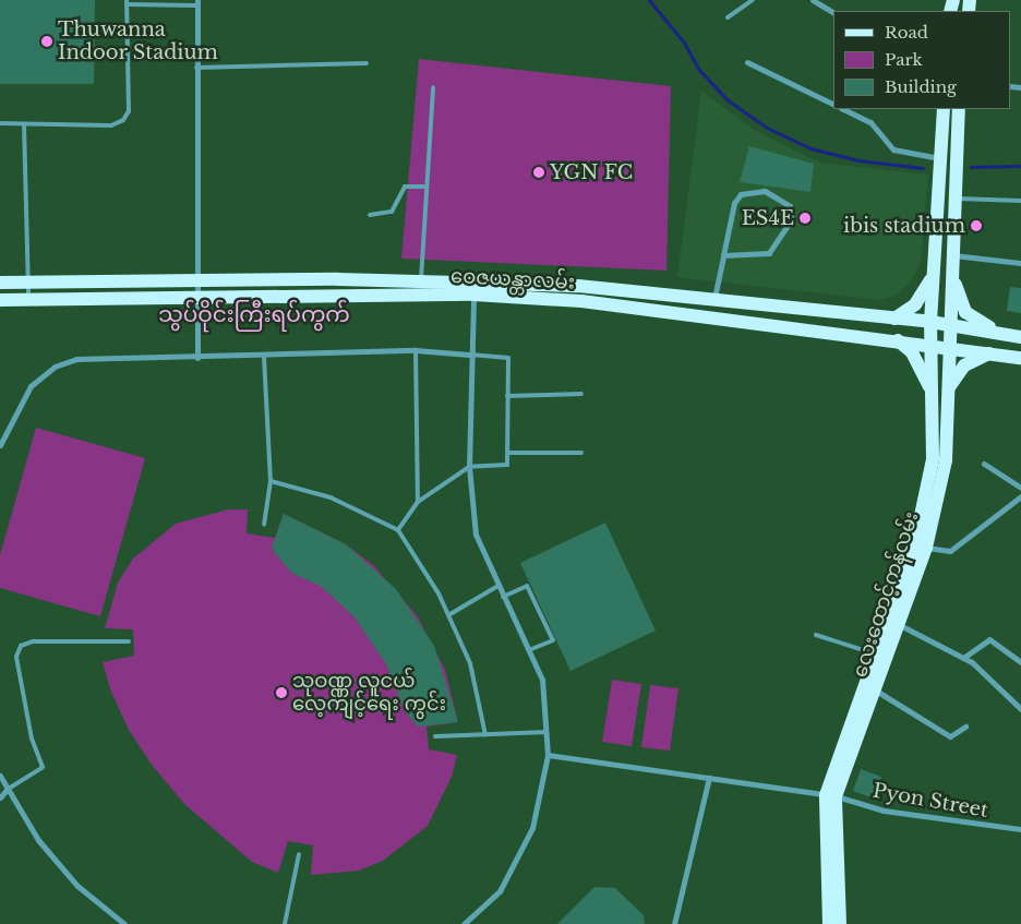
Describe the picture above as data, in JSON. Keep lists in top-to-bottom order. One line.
{"streets":{"main road":["ဝေဇယန္တာလမ်း","လေးထောင့်ကန်လမ်း"],"street":["Pyon Street"]},"crossings":[["ဝေဇယန္တာလမ်း","လေးထောင့်ကန်လမ်း"],["လေးထောင့်ကန်လမ်း","Pyon Street"]],"districts":["သွပ်ဝိုင်းကြီးရပ်ကွက်"],"places":["Thuwanna Indoor Stadium","YGN FC","ES4E","ibis stadium","သုဝဏ္ဏ လူငယ် လေ့ကျင့်ရေး ကွင်း"],"legend":["Road","Park","Building"]}
